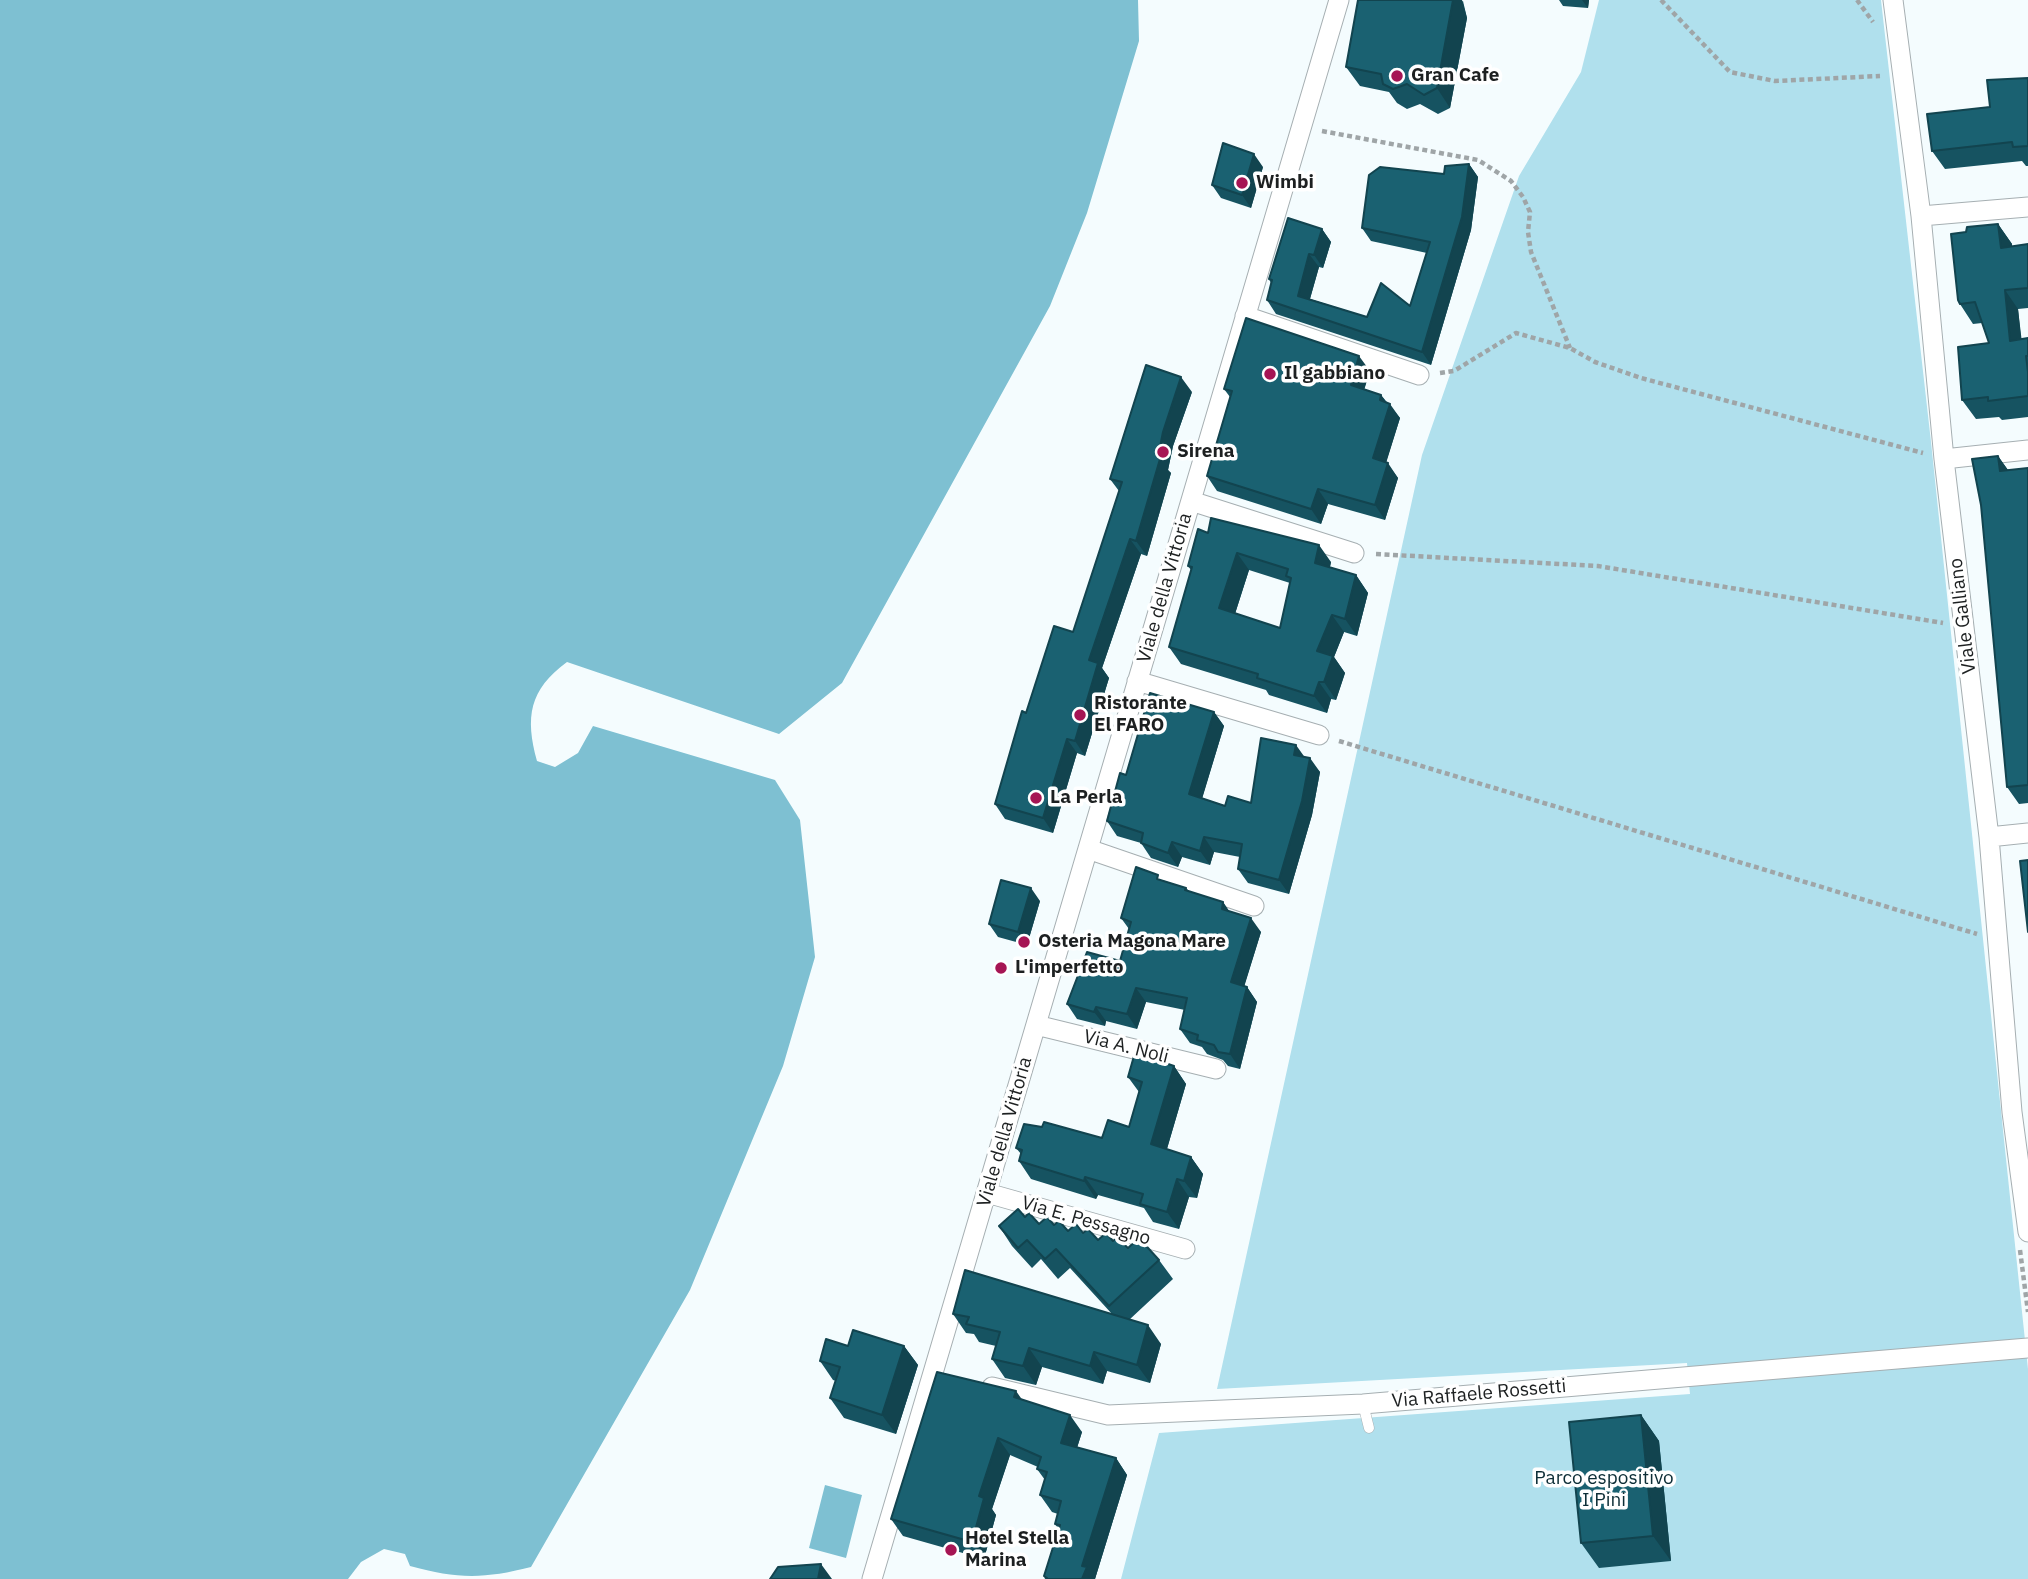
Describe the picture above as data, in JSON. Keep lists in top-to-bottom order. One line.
{"streets":{"street":["Viale della Vittoria","Viale Galliano","Via A. Noli","Via E. Pessagno","Via Raffaele Rossetti"]},"crossings":[["Viale della Vittoria","Via A. Noli"],["Viale della Vittoria","Via E. Pessagno"]],"parks":["Parco espositivo I Pini"],"places":["Gran Cafe","Wimbi","Il gabbiano","Sirena","Ristorante El FARO","La Perla","Osteria Magona Mare","L'imperfetto","Hotel Stella Marina"]}
